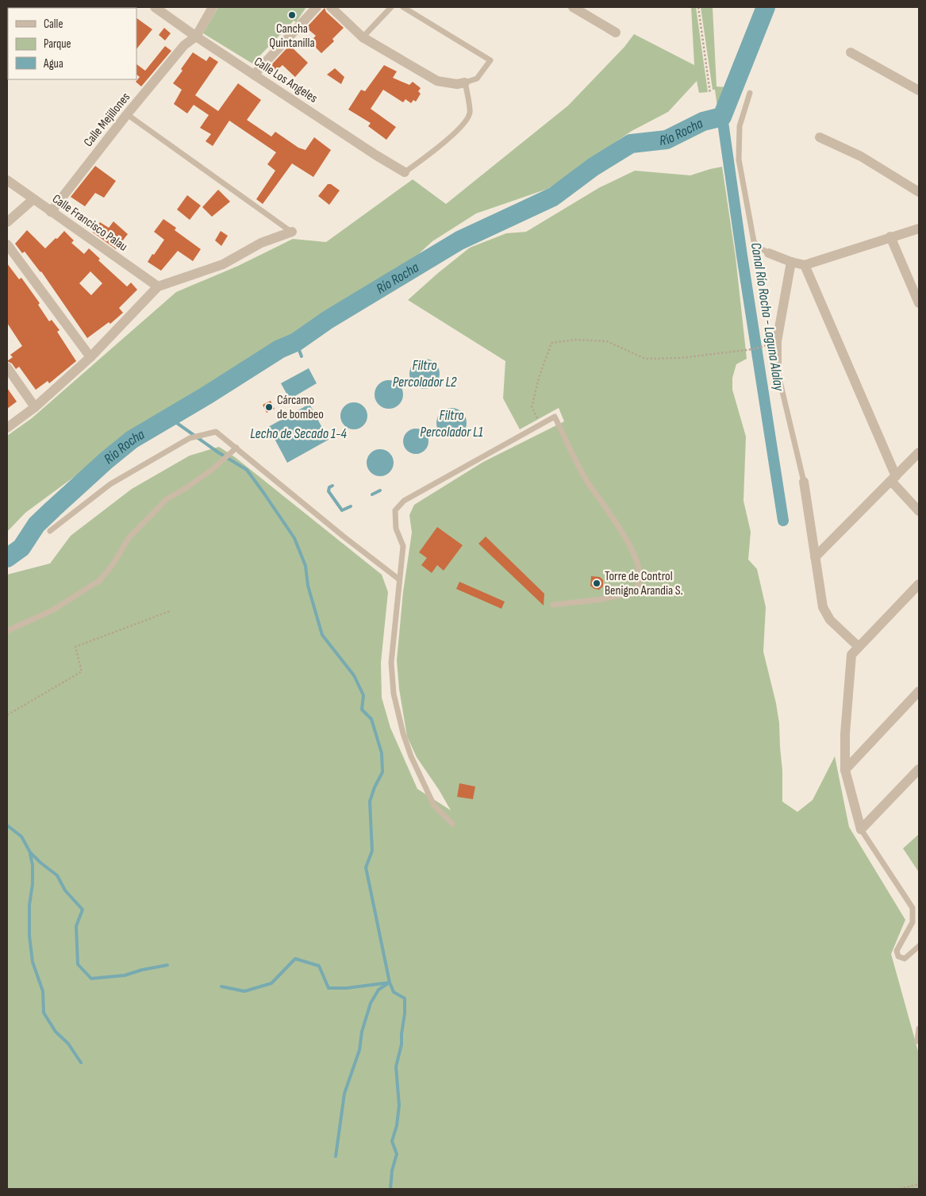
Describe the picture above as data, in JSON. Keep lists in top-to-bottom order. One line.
{"streets":{"street":["Calle Los Angeles","Calle Mejillones","Calle Francisco Palau"]},"crossings":[["Calle Los Angeles","Calle Mejillones"],["Calle Mejillones","Calle Francisco Palau"]],"water":["Río Rocha","Canal Río Rocha - Laguna Alalay","Filtro Percolador L2","Filtro Percolador L1","Lecho de Secado 1-4"],"places":["Cancha Quintanilla","Cárcamo de bombeo","Torre de Control Benigno Arandia S."],"legend":["Calle","Parque","Agua"]}
